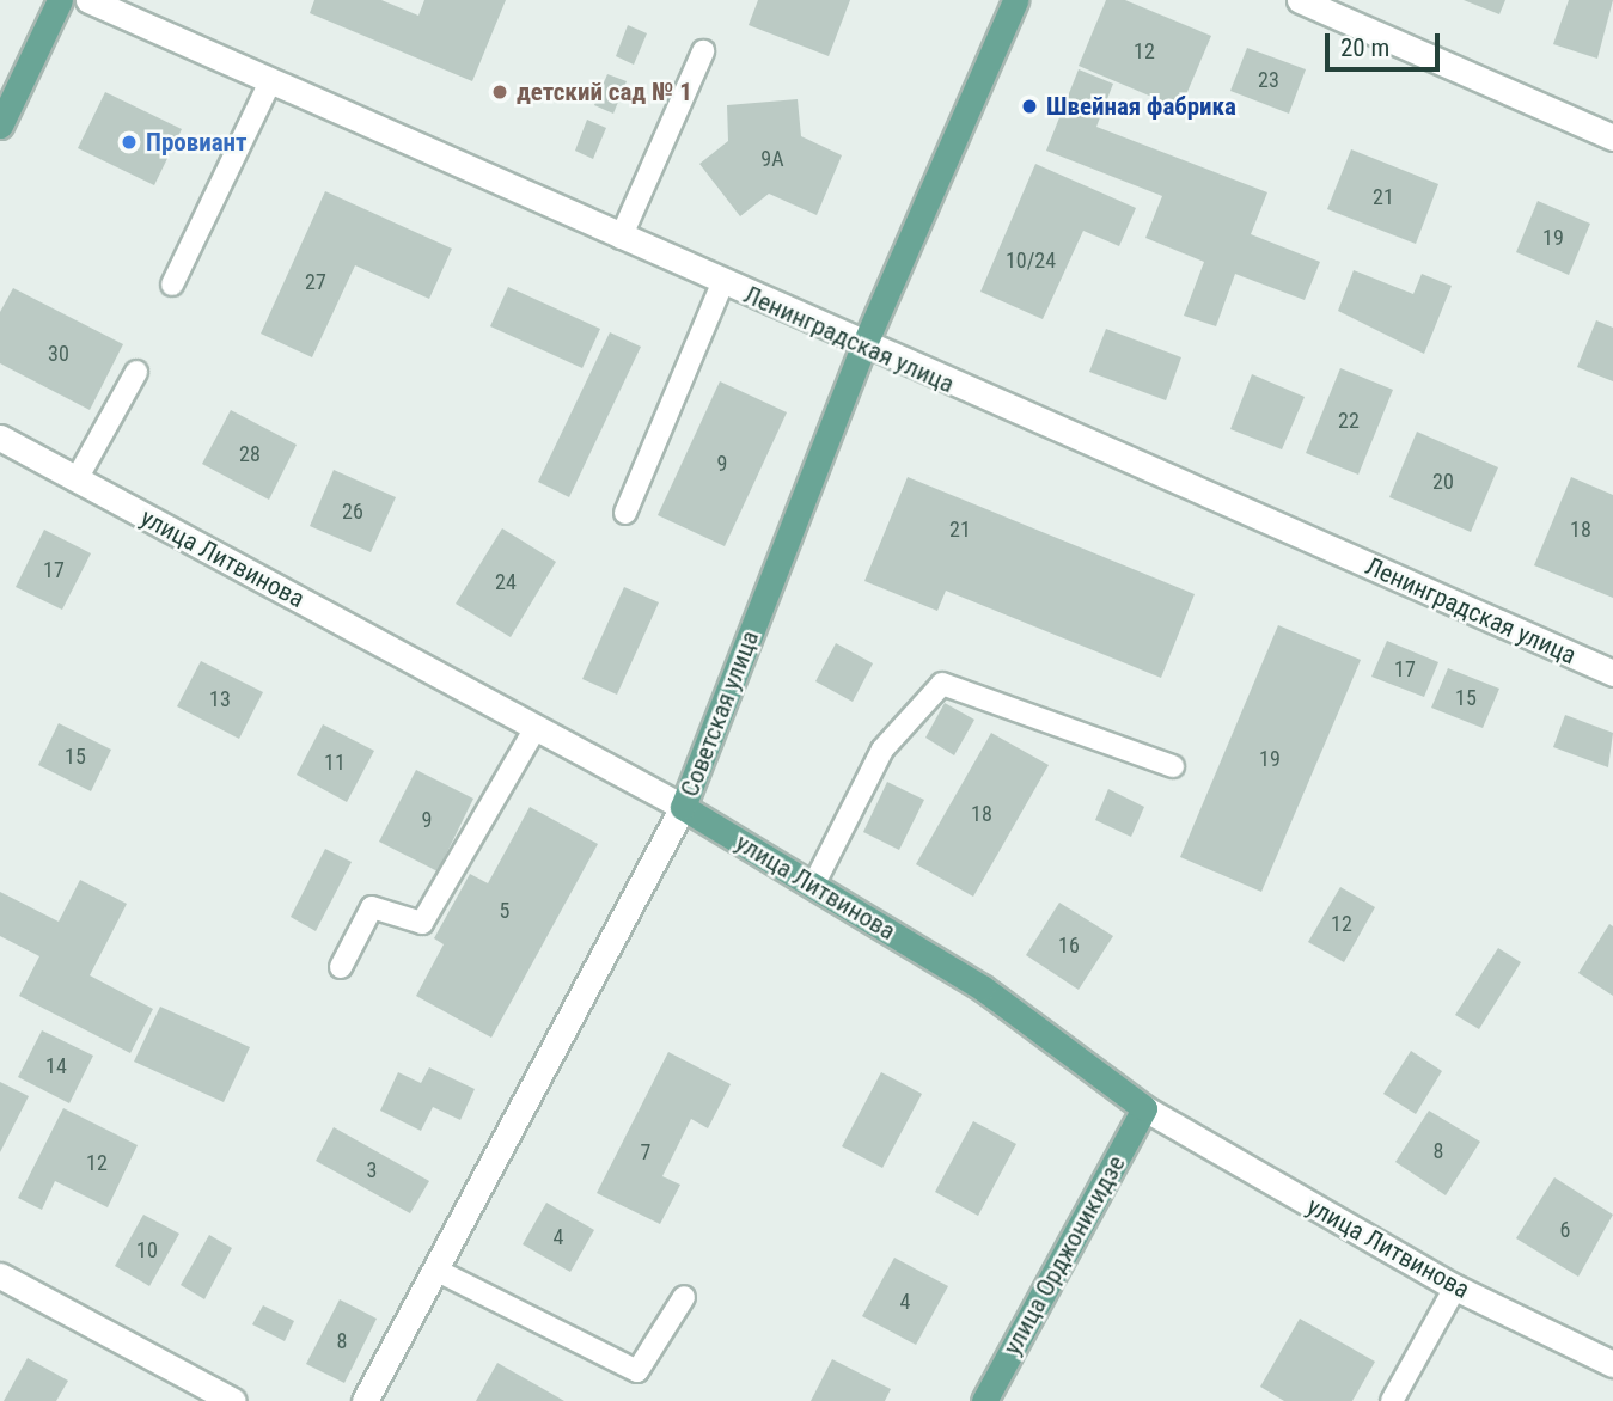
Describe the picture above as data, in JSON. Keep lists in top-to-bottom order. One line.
{"streets":{"main road":["улица Литвинова","Советская улица","улица Орджоникидзе"],"street":["Ленинградская улица"]},"crossings":[["Ленинградская улица","Советская улица"],["улица Литвинова","Советская улица"],["улица Литвинова","улица Орджоникидзе"]],"places":["детский сад № 1","Швейная фабрика","Провиант"],"house_numbers":["12","23","9А","21","19","10/24","27","30","22","28","9","20","26","21","18","17","24","17","15","13","15","19","11","18","9","5","12","16","14","8","7","12","3","6","4","10","4","8"],"scale_bar":"20 m"}
